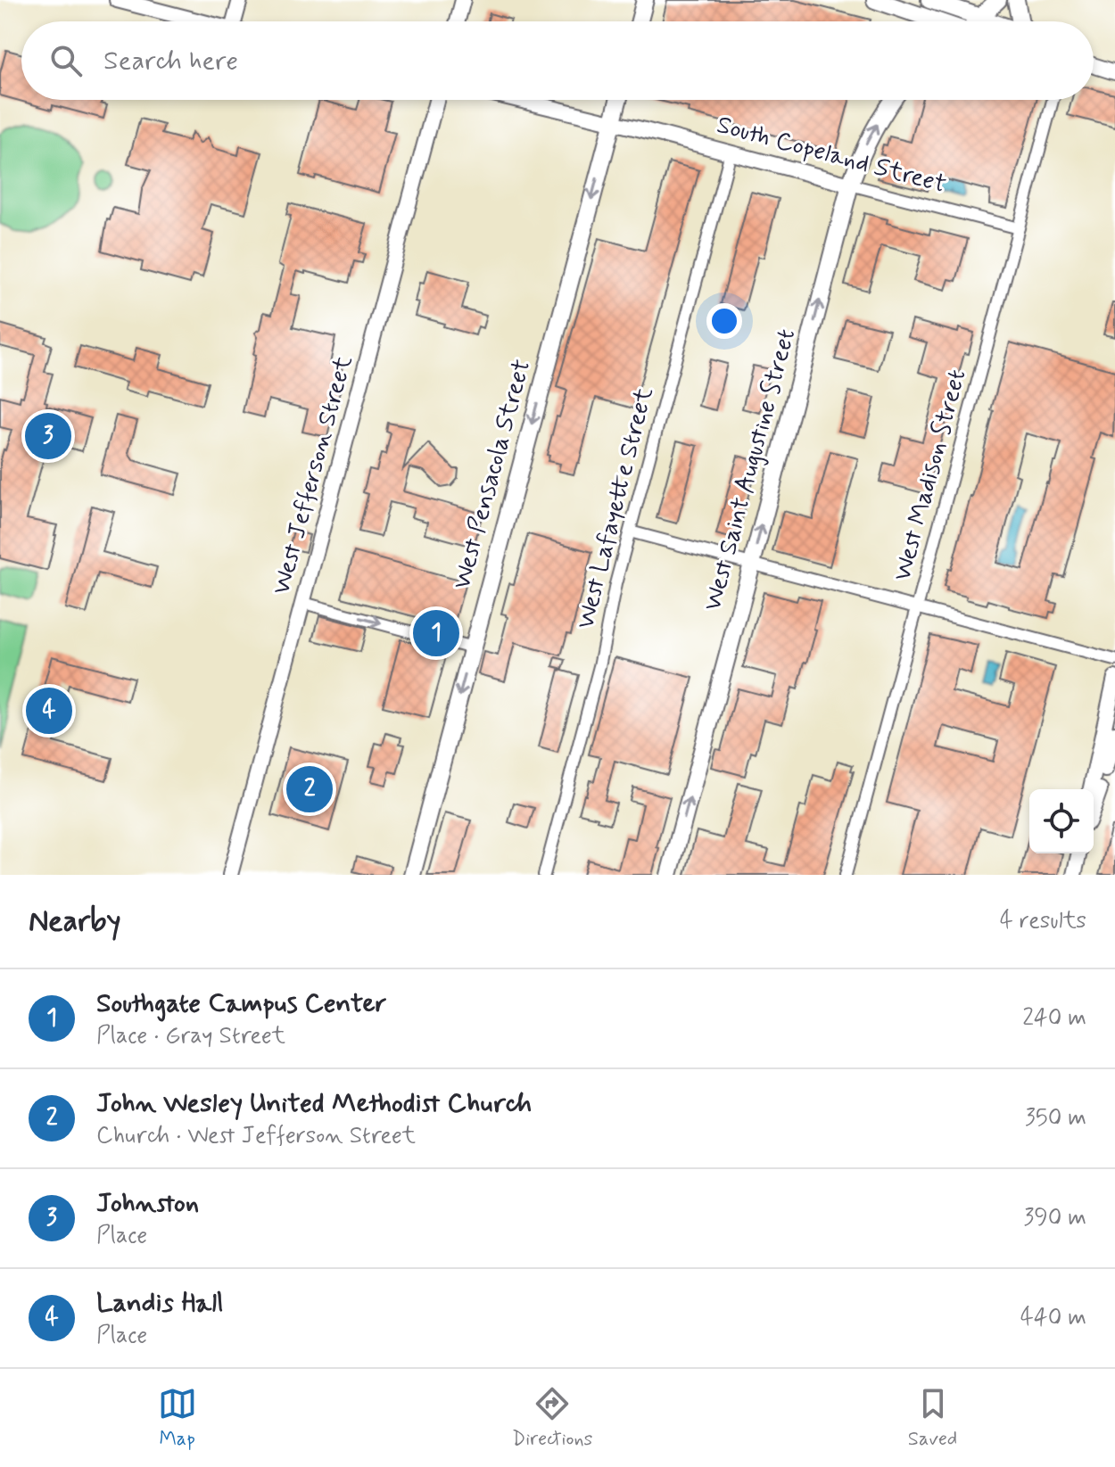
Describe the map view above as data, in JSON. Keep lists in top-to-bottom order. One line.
{"streets":{"main road":["West Saint Augustine Street","West Pensacola Street"],"street":["South Copeland Street","West Jefferson Street","West Madison Street","West Lafayette Street"]},"crossings":[["South Copeland Street","West Saint Augustine Street"],["South Copeland Street","West Pensacola Street"],["South Copeland Street","West Madison Street"],["South Copeland Street","West Lafayette Street"]],"one_way":["West Saint Augustine Street","West Pensacola Street"],"page":{"search":"Search here","pins":["3","1","4","2"],"heading":["Nearby","4 results"],"list":[{"mark":"1","name":"Southgate Campus Center","note":"Place · Gray Street","value":"240 m"},{"mark":"2","name":"John Wesley United Methodist Church","note":"Church · West Jefferson Street","value":"350 m"},{"mark":"3","name":"Johnston","note":"Place","value":"390 m"},{"mark":"4","name":"Landis Hall","note":"Place","value":"440 m"}],"nav":["Map","Directions","Saved"]}}
